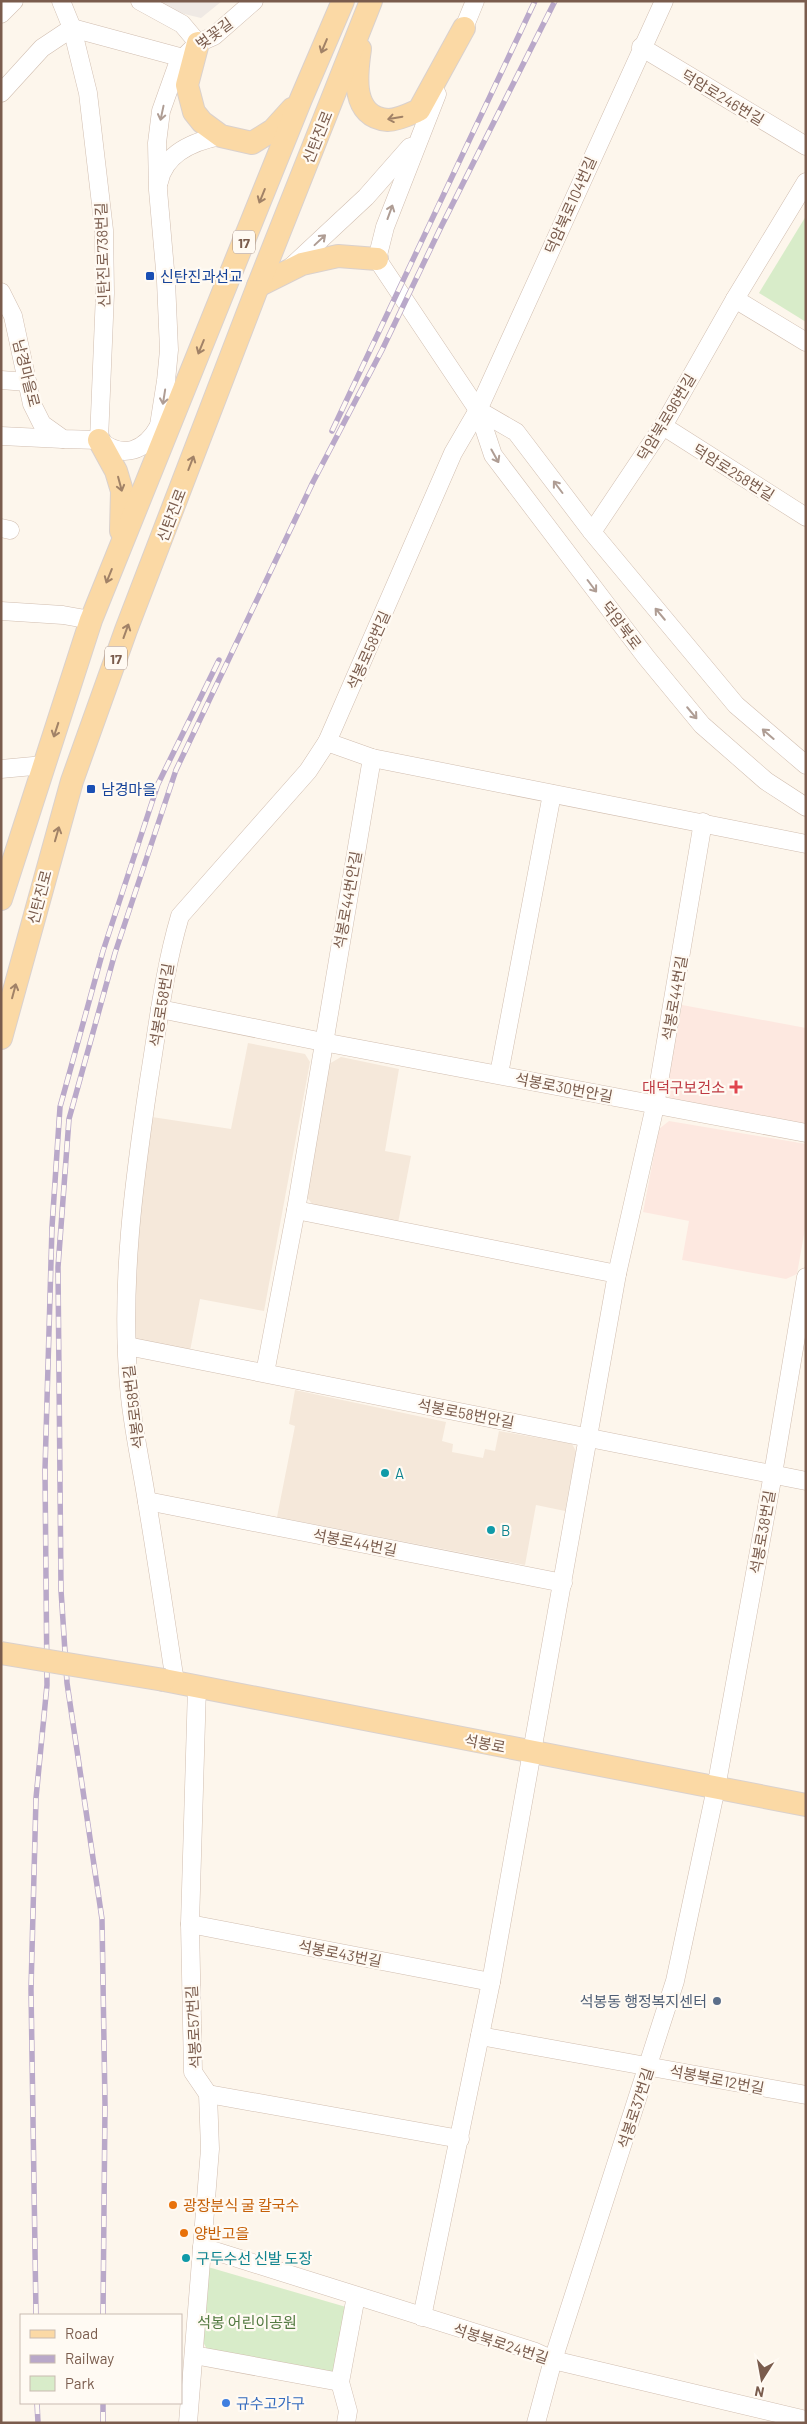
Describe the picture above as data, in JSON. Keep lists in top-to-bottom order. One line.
{"streets":{"main road":["신탄진로","17","석봉로"],"street":["벚꽃길","덕암로246번길","덕암북로104번길","신탄진로738번길","남경마을로","덕암북로96번길","덕암로258번길","덕암북로","석봉로58번길","석봉로44번안길","석봉로44번길","석봉로30번안길","석봉로58번안길","석봉로38번길","석봉로43번길","석봉로57번길","석봉북로12번길","석봉로37번길","석봉북로24번길"]},"crossings":[["덕암로246번길","덕암북로104번길"],["덕암북로104번길","덕암북로"],["덕암북로104번길","석봉로58번길"],["덕암북로96번길","덕암로258번길"],["덕암북로96번길","덕암북로"],["덕암북로","석봉로58번길"],["석봉로58번길","석봉로44번길"],["석봉로58번길","석봉로30번안길"],["석봉로58번길","석봉로58번안길"],["석봉로58번길","석봉로"],["석봉로44번안길","석봉로30번안길"],["석봉로44번길","석봉로30번안길"],["석봉로44번길","석봉로58번안길"],["석봉로44번길","석봉로"],["석봉로58번안길","석봉로38번길"],["석봉로38번길","석봉로"],["석봉로38번길","석봉로37번길"],["석봉로","석봉로57번길"],["석봉로","석봉로37번길"],["석봉로43번길","석봉로57번길"],["석봉북로12번길","석봉로37번길"],["석봉로37번길","석봉북로24번길"]],"parks":["석봉 어린이공원"],"places":{"transit":["신탄진과선교","남경마을"],"health":["대덕구보건소"],"other":["A","B","석봉동 행정복지센터","광장분식 굴 칼국수","양반고을","구두수선 신발 도장","규수고가구"]},"legend":["Road","Railway","Park"],"north":"bottom"}
